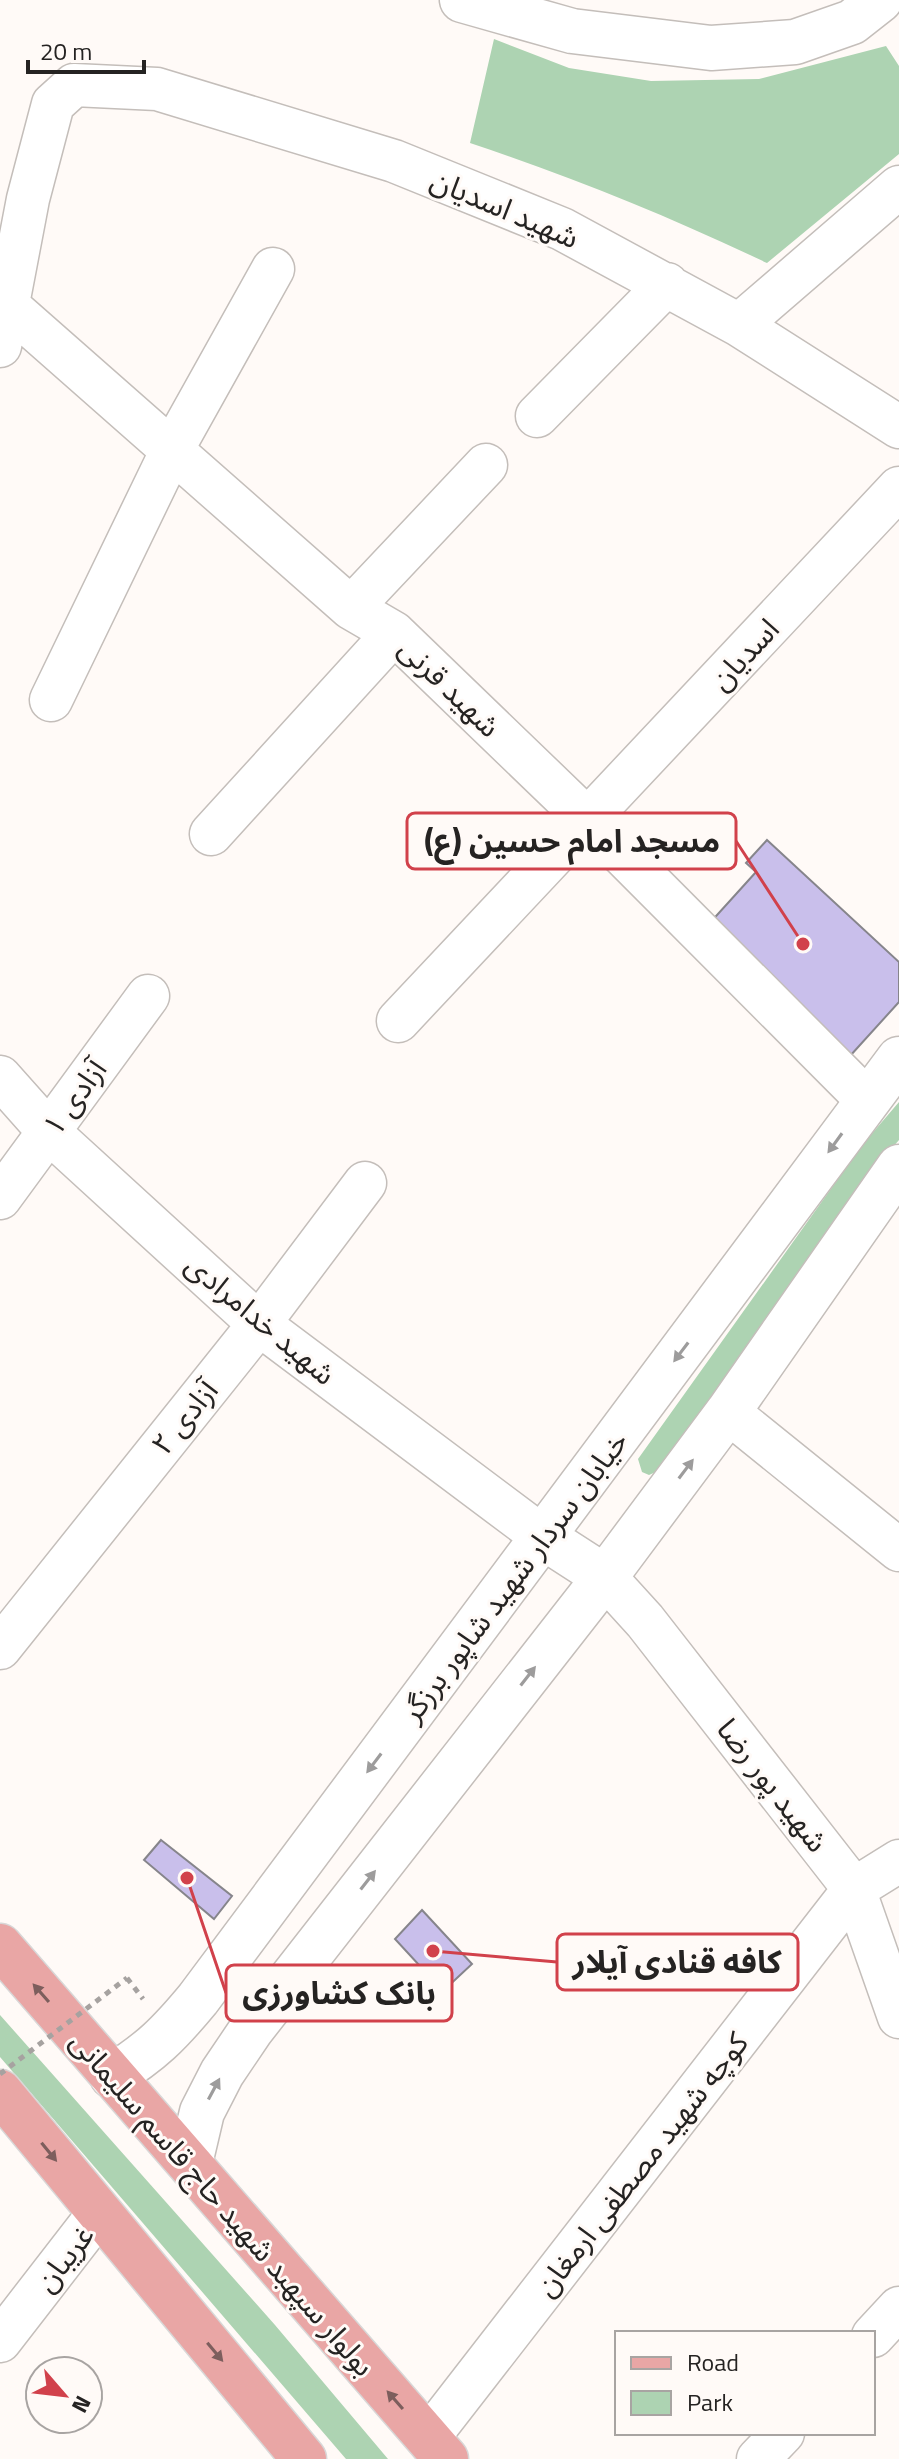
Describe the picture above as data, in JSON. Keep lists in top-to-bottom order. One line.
{"streets":{"main road":["خیابان سردار شهید شاپور برزگر","بولوار سپهبد شهید حاج قاسم سلیمانی"],"street":["شهید اسدیان","اسدیان","شهید قرنی","آزادی ۱","شهید خدامرادی","آزادی ۲","شهید پور رضا","کوچه شهید مصطفی ارمغان","غریبان"]},"crossings":[["اسدیان","شهید قرنی"],["شهید قرنی","خیابان سردار شهید شاپور برزگر"],["آزادی ۱","شهید خدامرادی"],["شهید خدامرادی","آزادی ۲"],["شهید خدامرادی","خیابان سردار شهید شاپور برزگر"],["خیابان سردار شهید شاپور برزگر","بولوار سپهبد شهید حاج قاسم سلیمانی"],["شهید پور رضا","کوچه شهید مصطفی ارمغان"],["کوچه شهید مصطفی ارمغان","بولوار سپهبد شهید حاج قاسم سلیمانی"]],"places":["مسجد امام حسین (ع)","بانک کشاورزی","کافه قنادی آیلار"],"legend":["Road","Park"],"scale_bar":"20 m","north":"bottom right"}
